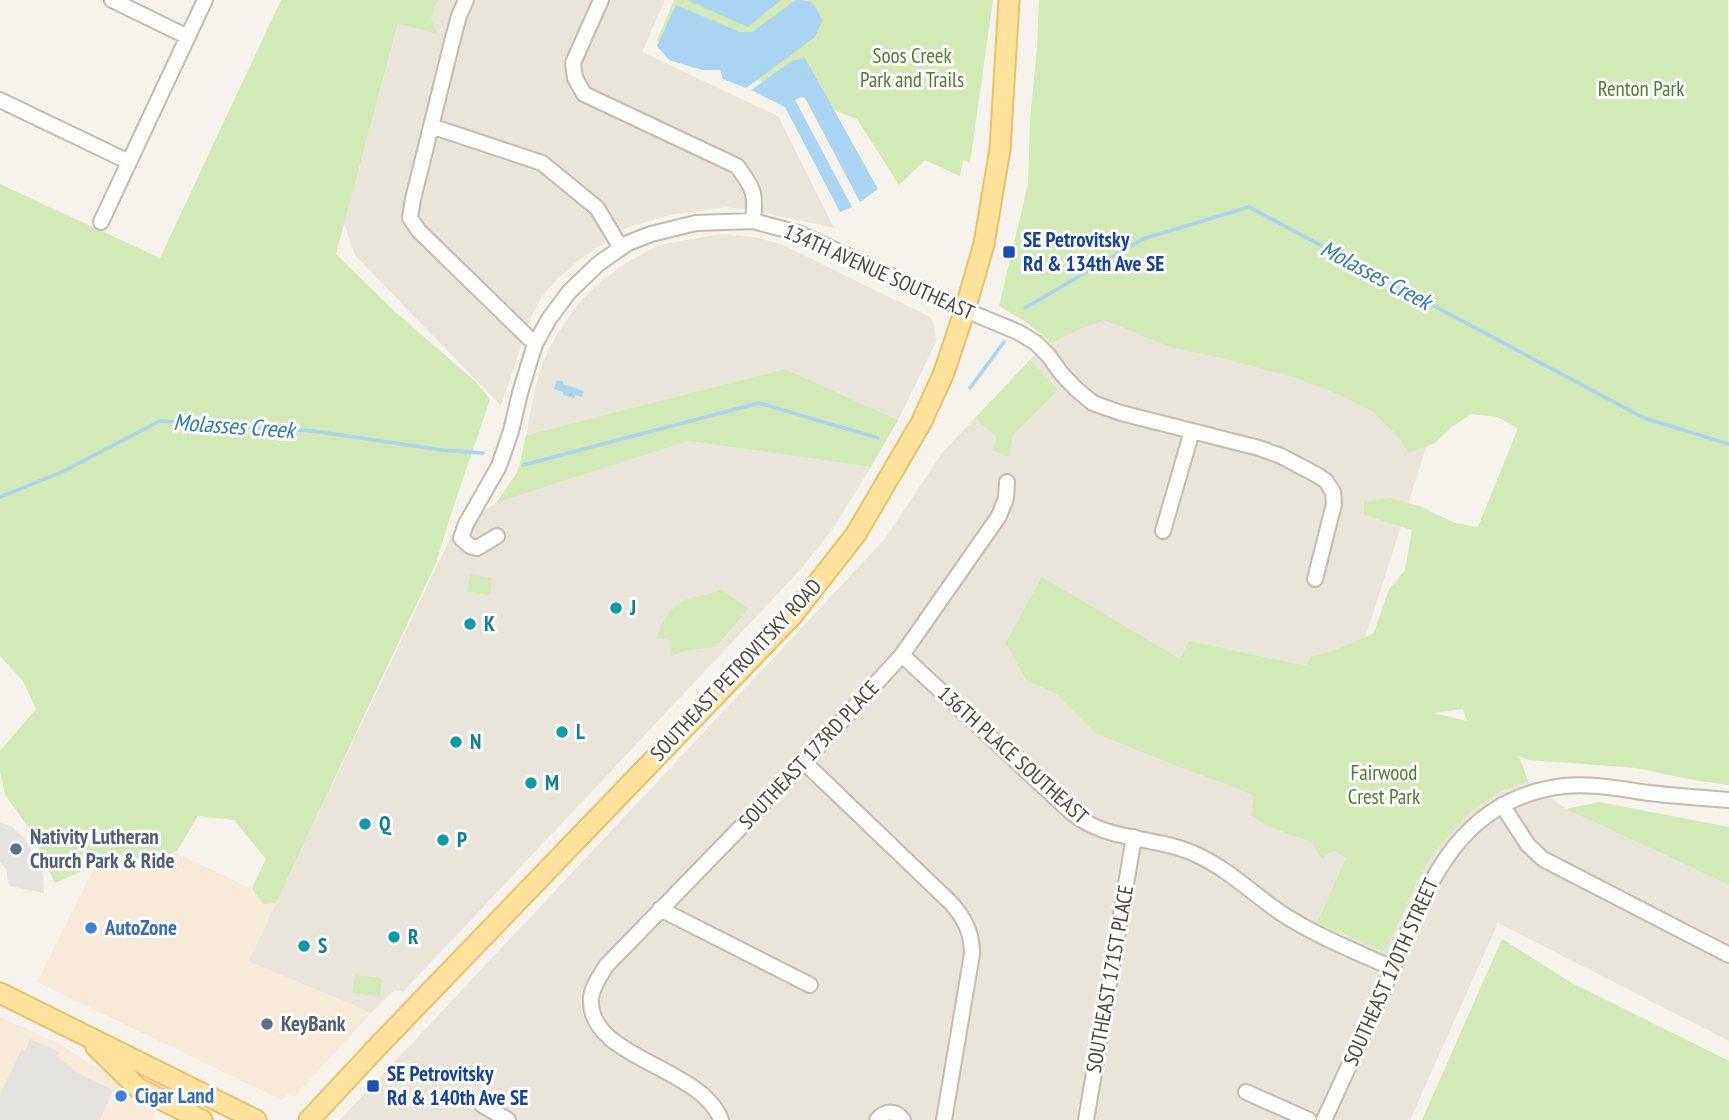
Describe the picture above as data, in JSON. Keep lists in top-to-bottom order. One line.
{"streets":{"main road":["SOUTHEAST PETROVITSKY ROAD"],"street":["134TH AVENUE SOUTHEAST","SOUTHEAST 173RD PLACE","136TH PLACE SOUTHEAST","SOUTHEAST 170TH STREET","SOUTHEAST 171ST PLACE"]},"crossings":[["134TH AVENUE SOUTHEAST","SOUTHEAST PETROVITSKY ROAD"],["SOUTHEAST 173RD PLACE","136TH PLACE SOUTHEAST"],["136TH PLACE SOUTHEAST","SOUTHEAST 170TH STREET"],["136TH PLACE SOUTHEAST","SOUTHEAST 171ST PLACE"]],"water":["Molasses Creek"],"parks":["Soos Creek Park and Trails","Renton Park","Fairwood Crest Park"],"places":{"transit":["SE Petrovitsky Rd & 134th Ave SE","SE Petrovitsky Rd & 140th Ave SE"],"other":["J","K","L","N","M","Q","P","Nativity Lutheran Church Park & Ride","AutoZone","R","S","KeyBank","Cigar Land"]}}
